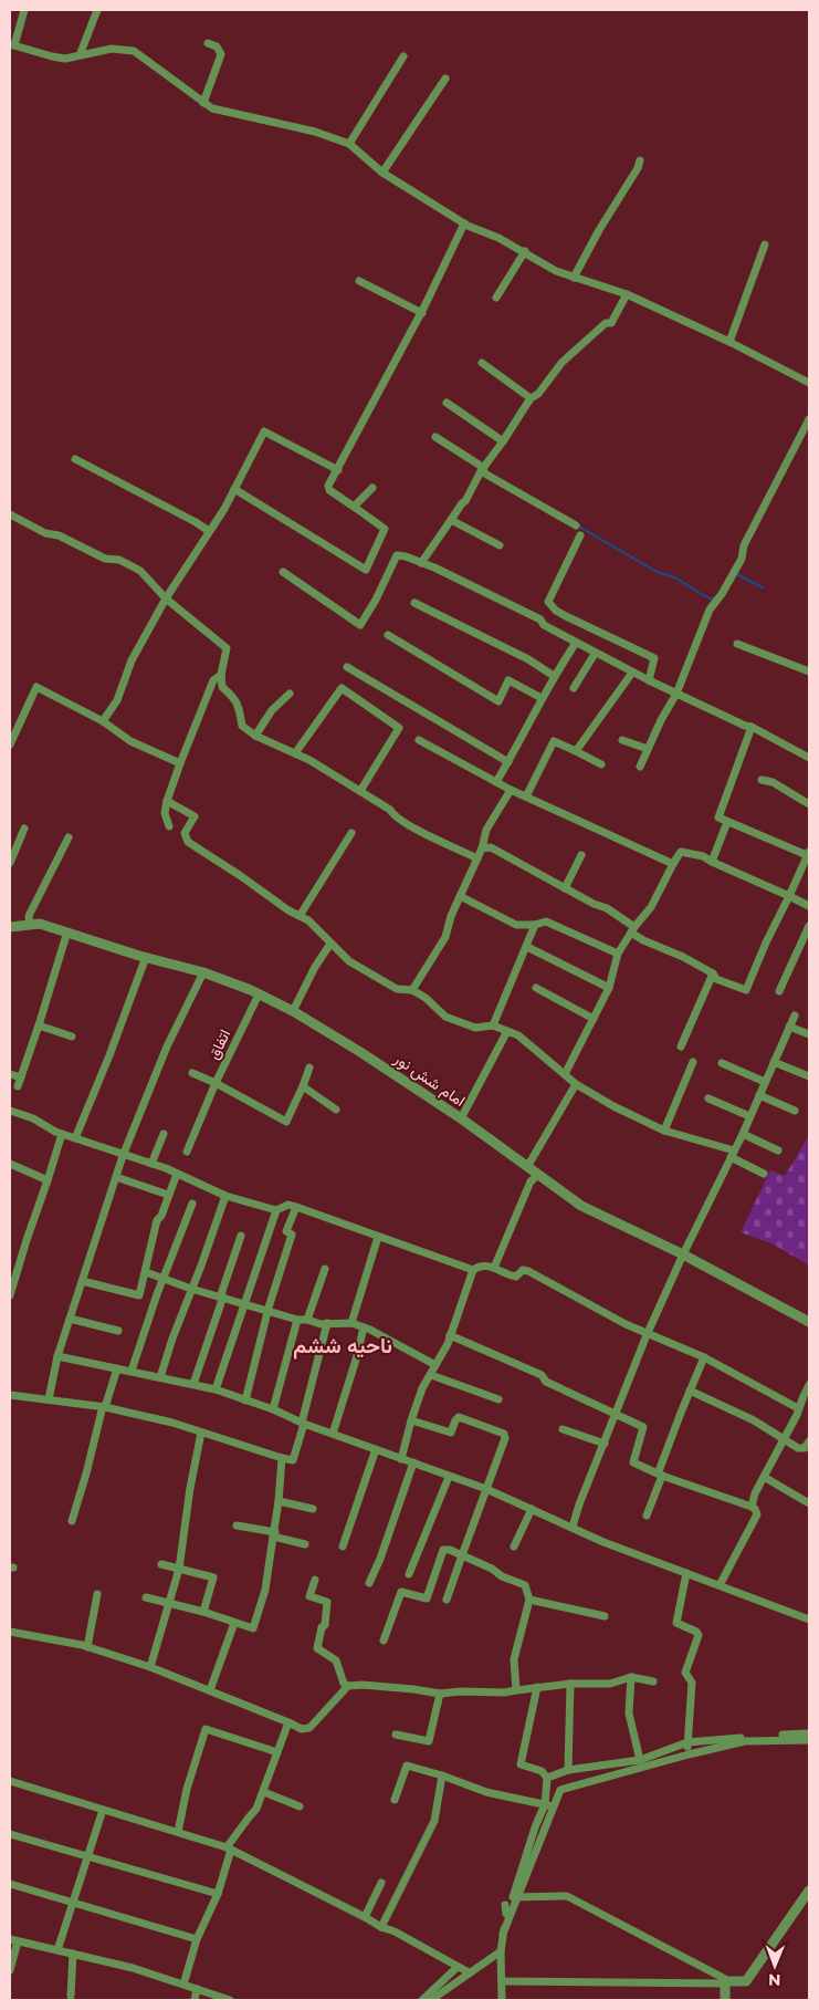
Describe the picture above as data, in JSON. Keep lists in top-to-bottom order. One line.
{"streets":{"street":["اتفاق","امام شش نور"]},"crossings":[["اتفاق","امام شش نور"]],"districts":["ناحیه ششم"],"north":"bottom"}
